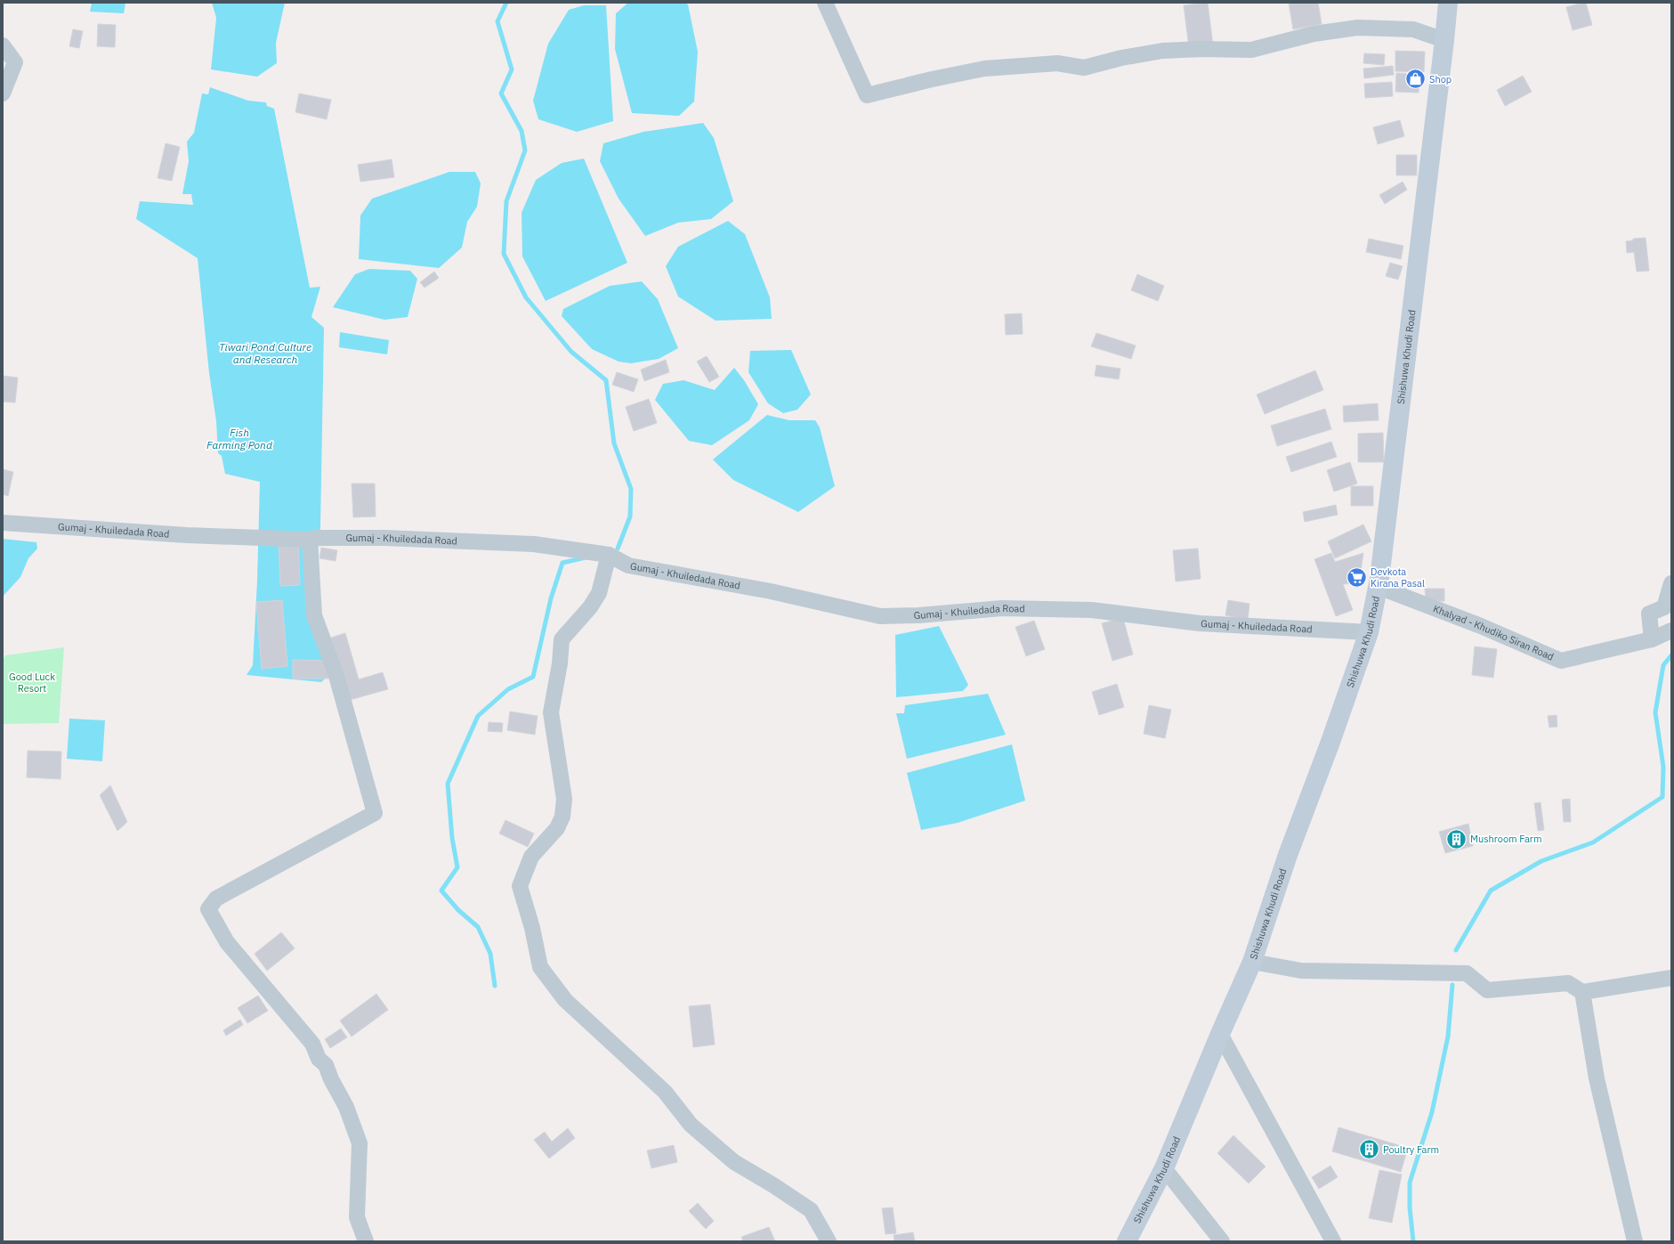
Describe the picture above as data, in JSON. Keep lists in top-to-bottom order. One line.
{"streets":{"main road":["Shishuwa Khudi Road"],"street":["Gumaj - Khuiledada Road","Khalyad - Khudiko Siran Road"]},"crossings":[["Shishuwa Khudi Road","Gumaj - Khuiledada Road"],["Shishuwa Khudi Road","Khalyad - Khudiko Siran Road"]],"water":["Tiwari Pond Culture and Research","Fish Farming Pond"],"parks":["Good Luck Resort"],"places":{"shop":["Shop"],"supermarket":["Devkota Kirana Pasal"],"building":["Mushroom Farm","Poultry Farm"]}}
